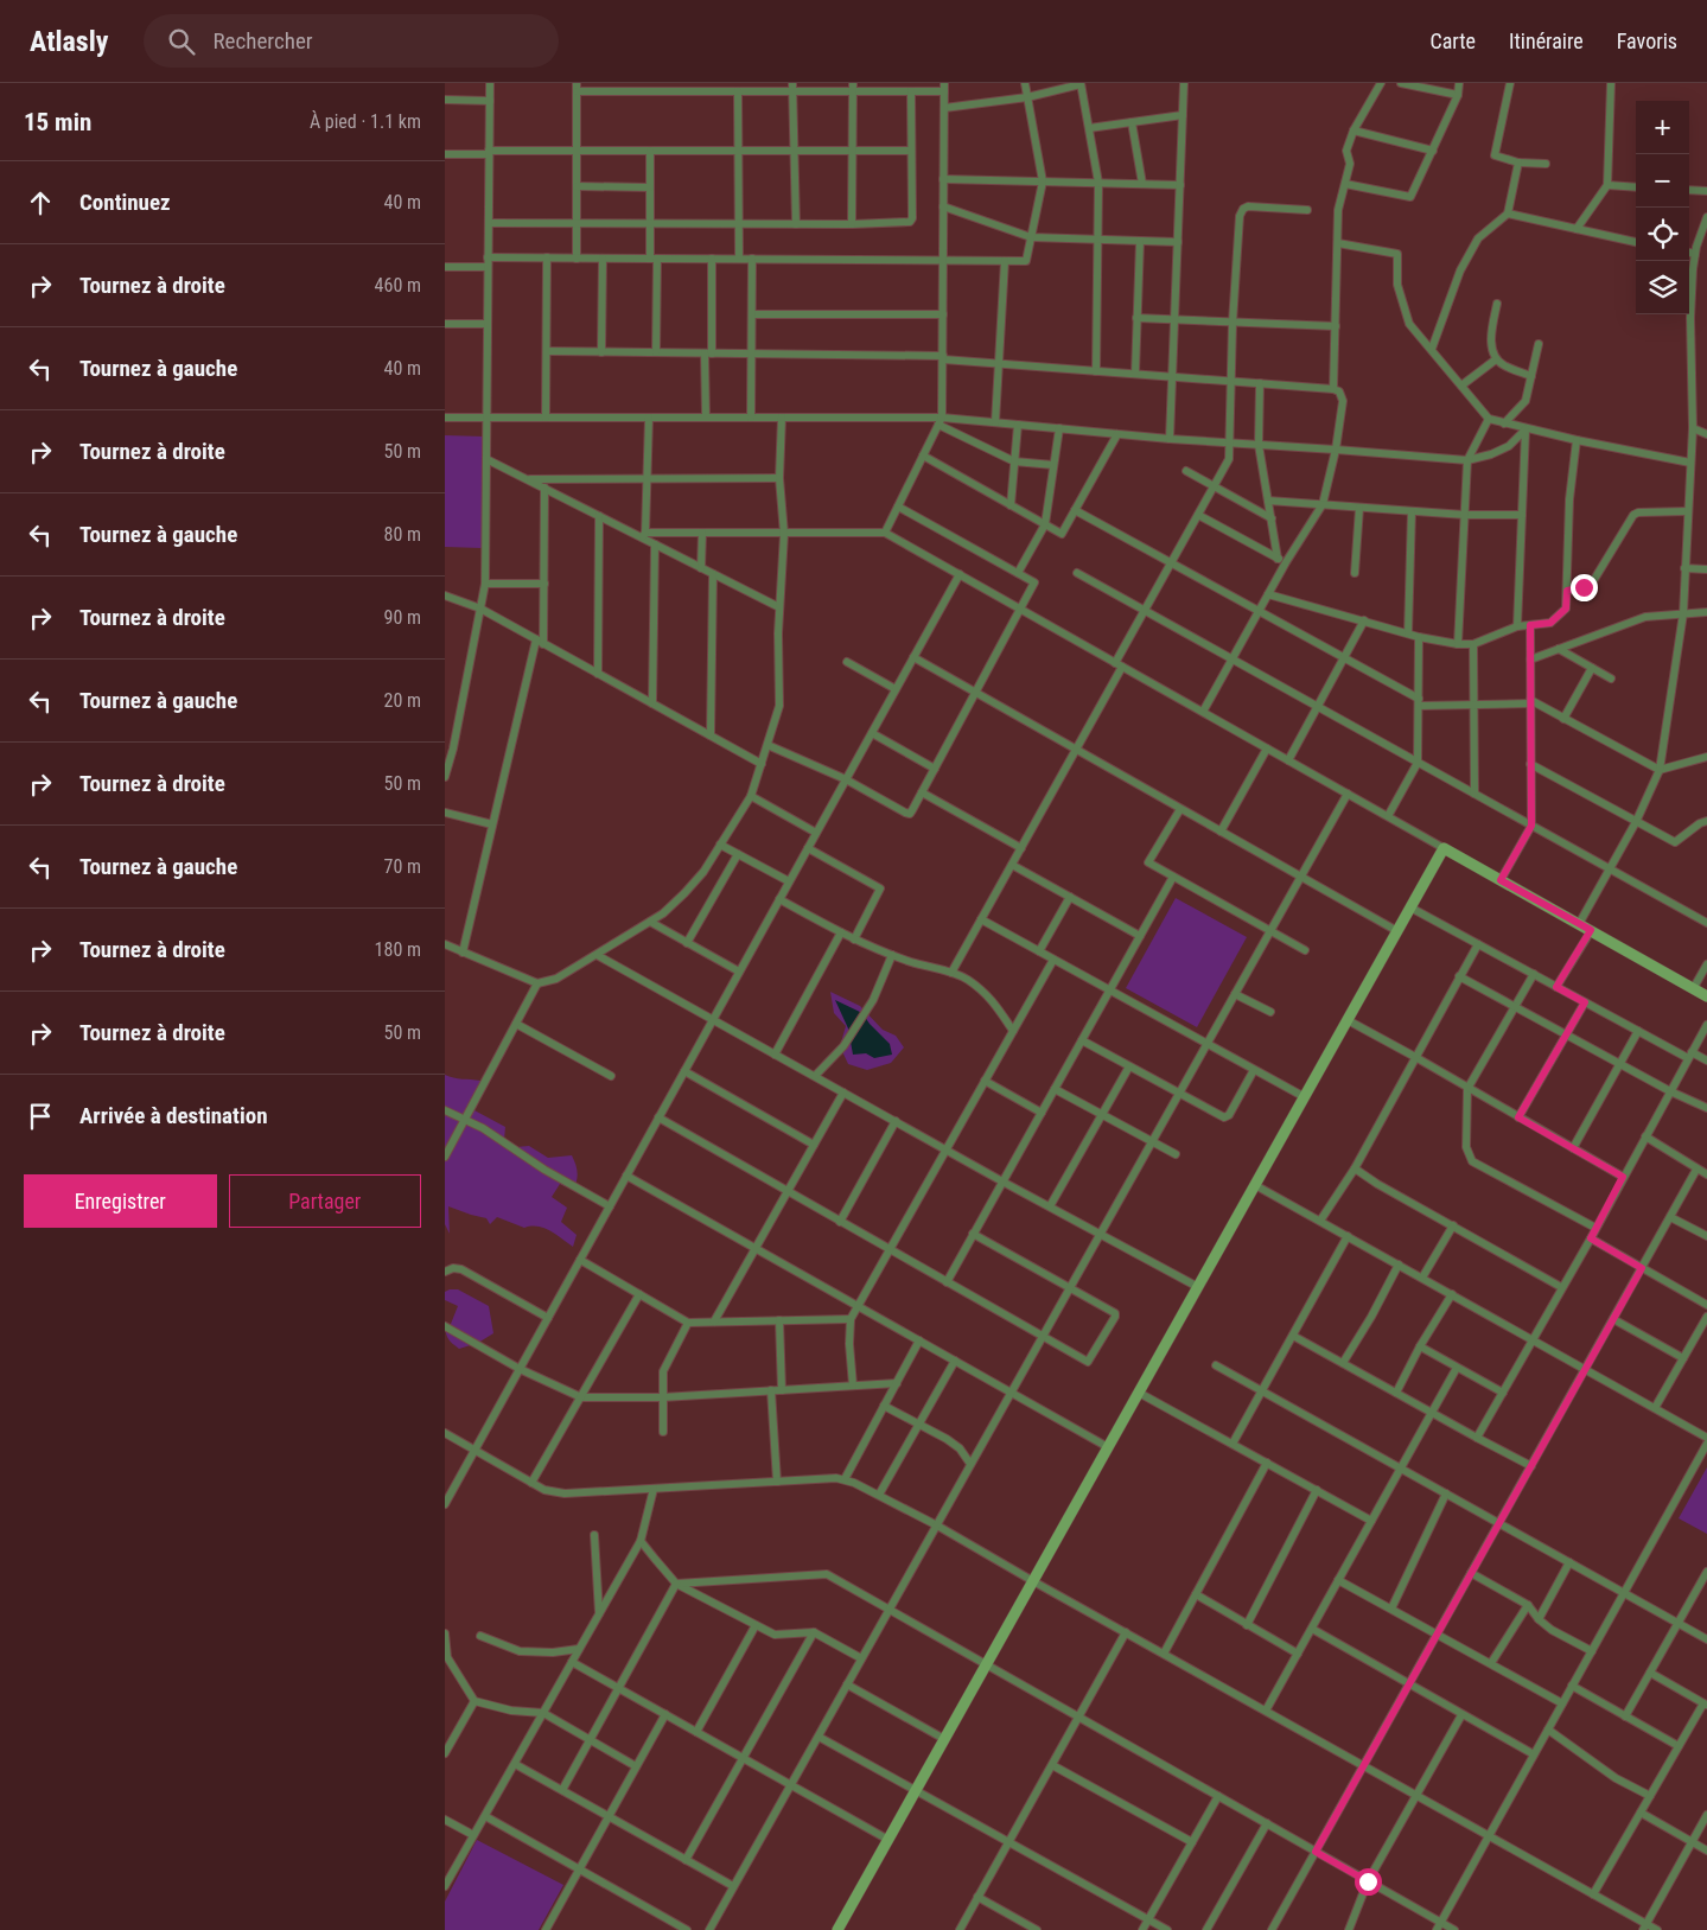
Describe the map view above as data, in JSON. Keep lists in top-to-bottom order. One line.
{"page":{"header":"Atlasly","search":"Rechercher","nav":["Carte","Itinéraire","Favoris"],"heading":["15 min","À pied · 1.1 km"],"map_buttons":["+","−"],"list":[["Continuez","40 m"],["Tournez à droite","460 m"],["Tournez à gauche","40 m"],["Tournez à droite","50 m"],["Tournez à gauche","80 m"],["Tournez à droite","90 m"],["Tournez à gauche","20 m"],["Tournez à droite","50 m"],["Tournez à gauche","70 m"],["Tournez à droite","180 m"],["Tournez à droite","50 m"],"Arrivée à destination"],"buttons":["Enregistrer","Partager"]}}
